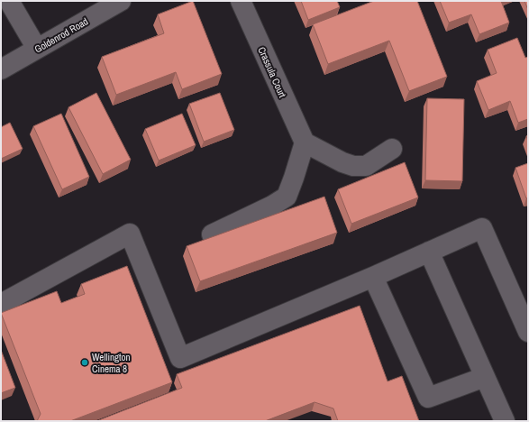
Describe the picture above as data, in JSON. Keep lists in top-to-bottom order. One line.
{"streets":{"street":["Goldenrod Road","Crassula Court"]},"places":["Wellington Cinema 8"]}
